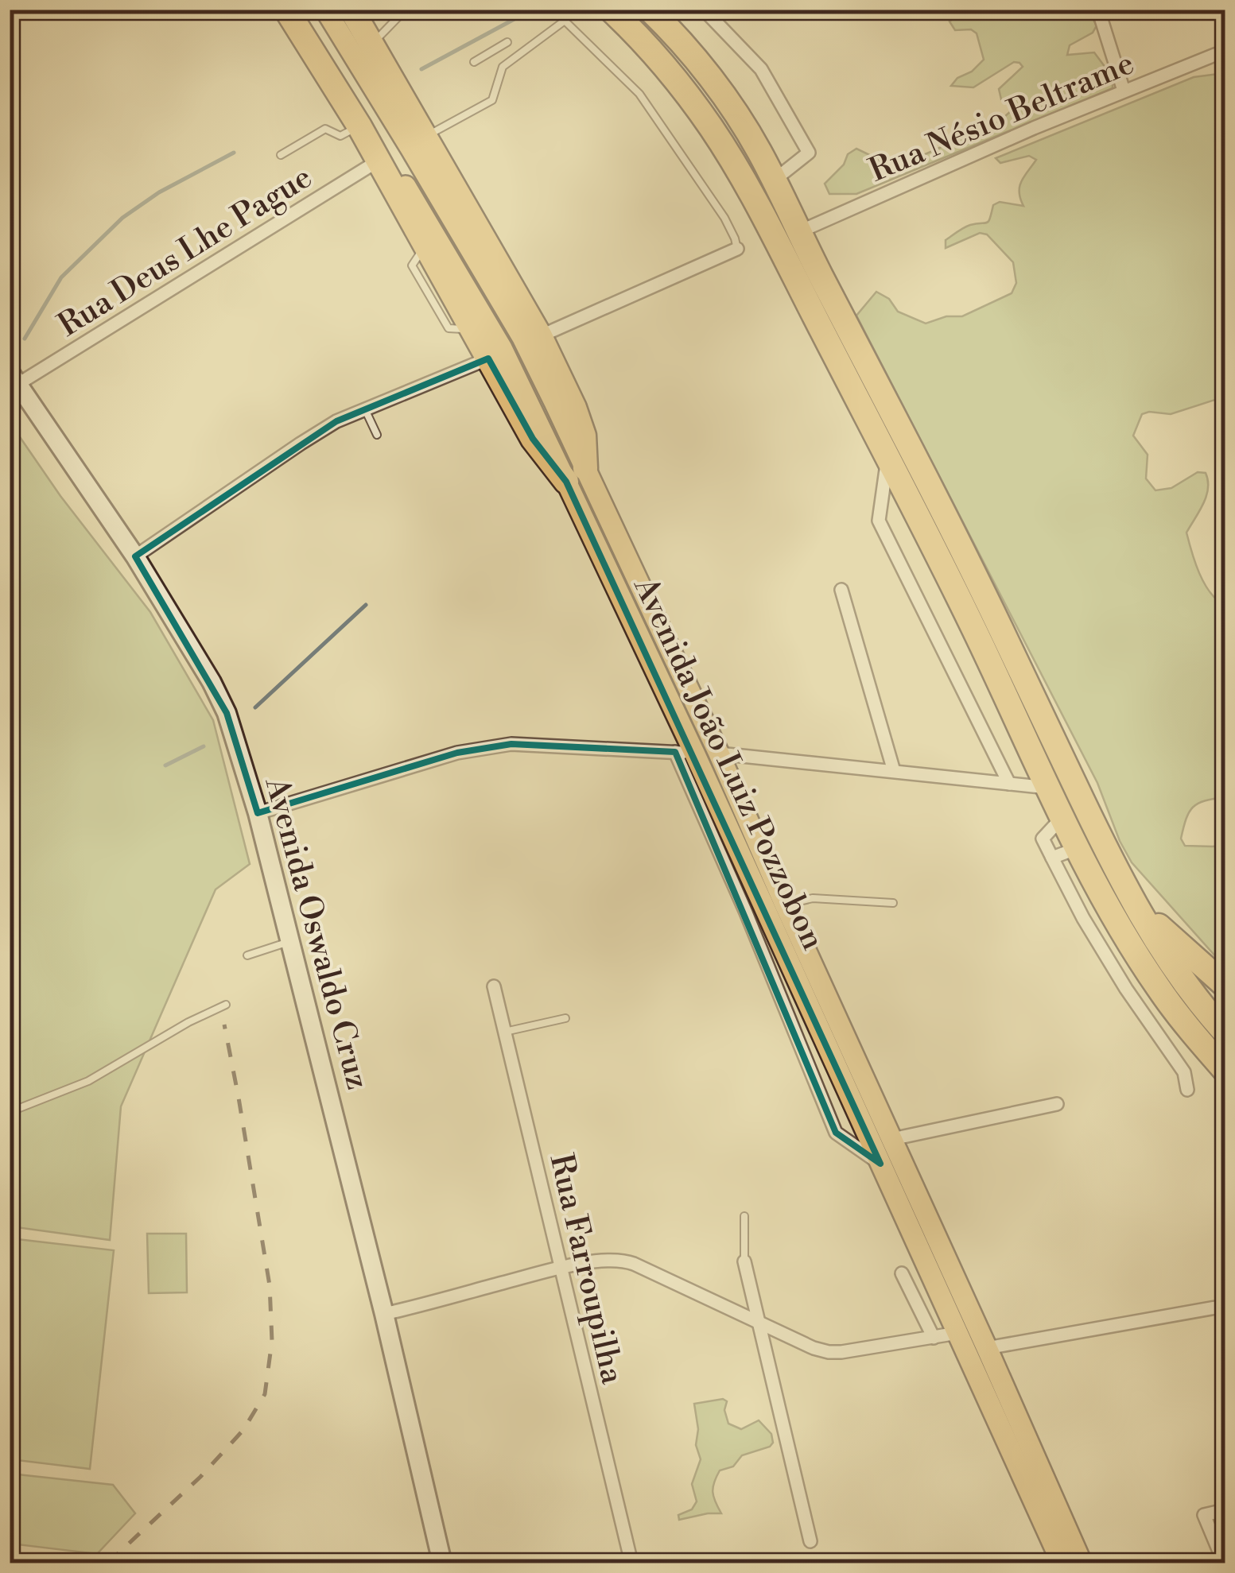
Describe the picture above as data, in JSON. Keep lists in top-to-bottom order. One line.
{"streets":{"main road":["Avenida João Luiz Pozzobon"],"street":["Rua Nésio Beltrame","Rua Deus Lhe Pague","Avenida Oswaldo Cruz","Rua Farroupilha"]},"crossings":[["Rua Deus Lhe Pague","Avenida Oswaldo Cruz"]]}
